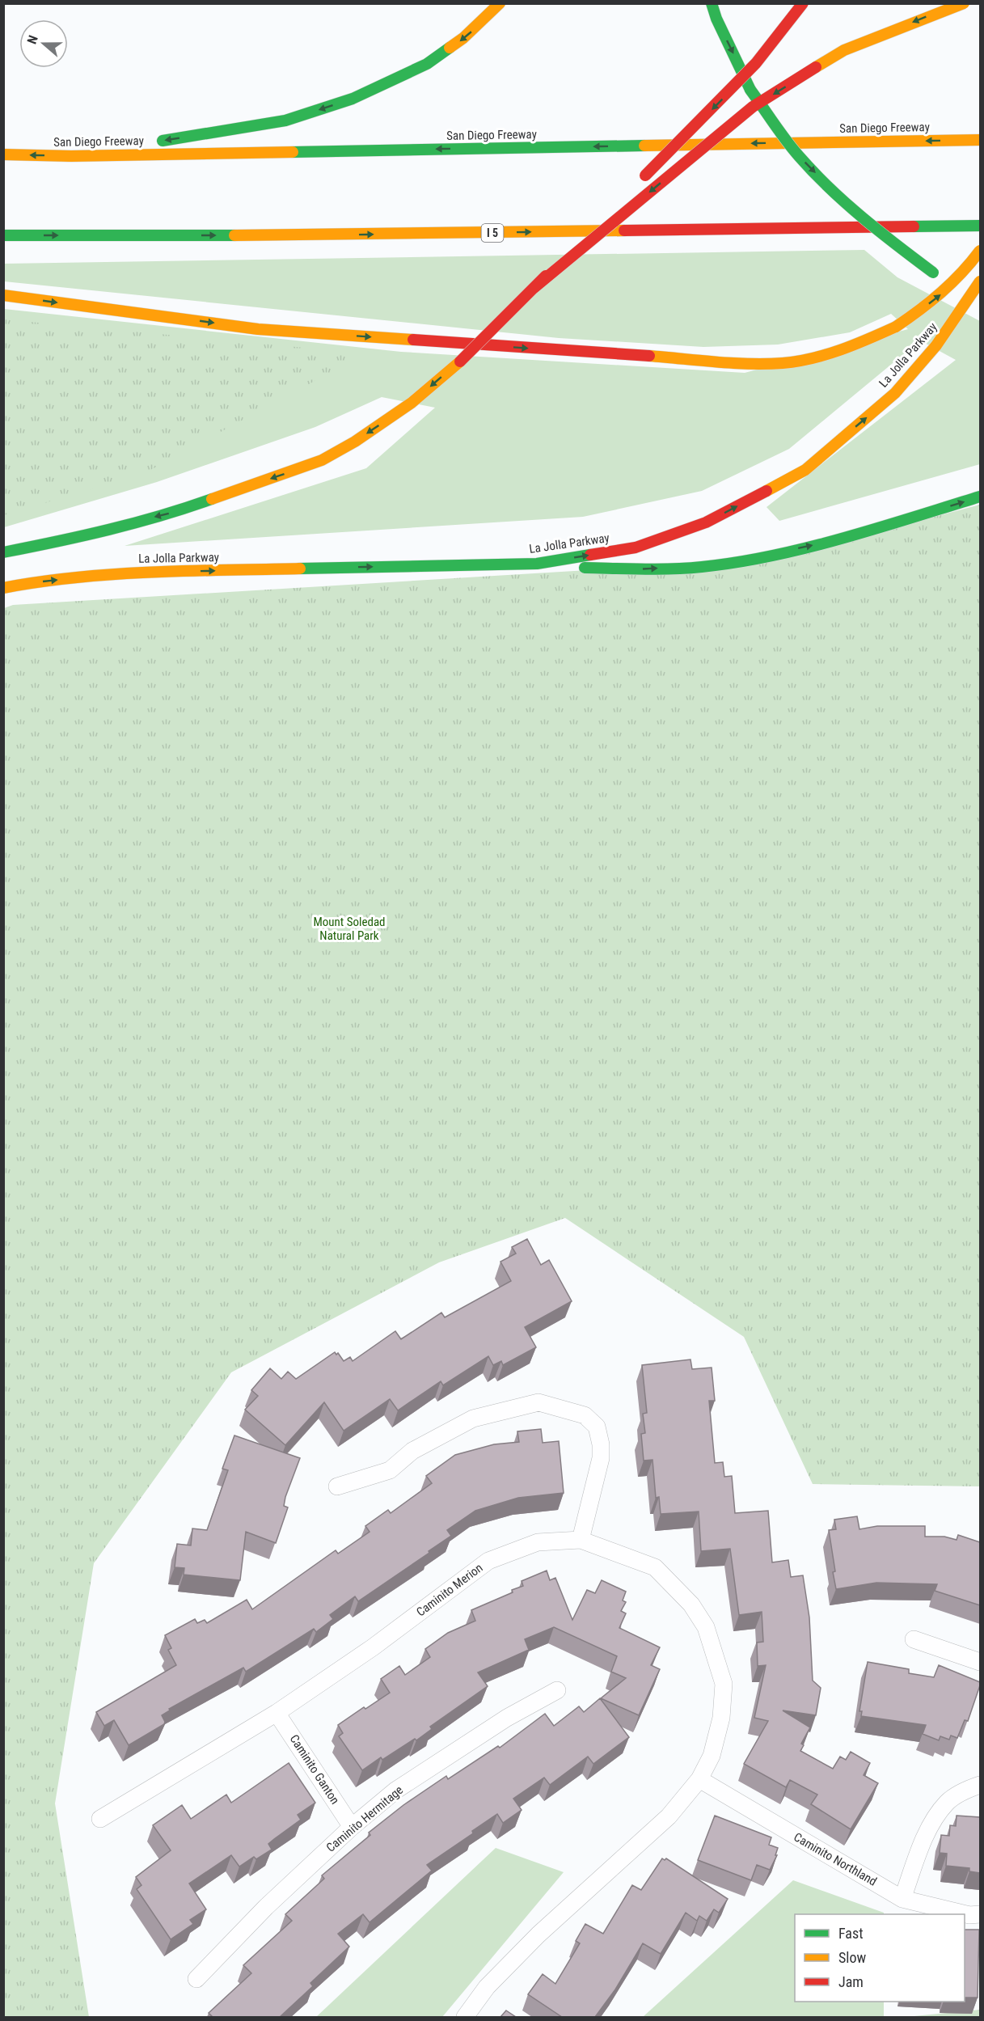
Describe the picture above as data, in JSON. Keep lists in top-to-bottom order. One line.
{"streets":{"highway":["San Diego Freeway","I 5","La Jolla Parkway"],"street":["Caminito Merion","Caminito Ganton","Caminito Hermitage","Caminito Northland"]},"crossings":[["Caminito Merion","Caminito Ganton"],["Caminito Merion","Caminito Northland"],["Caminito Ganton","Caminito Hermitage"]],"parks":["Mount Soledad Natural Park"],"legend":["Fast","Slow","Jam"],"north":"left"}
